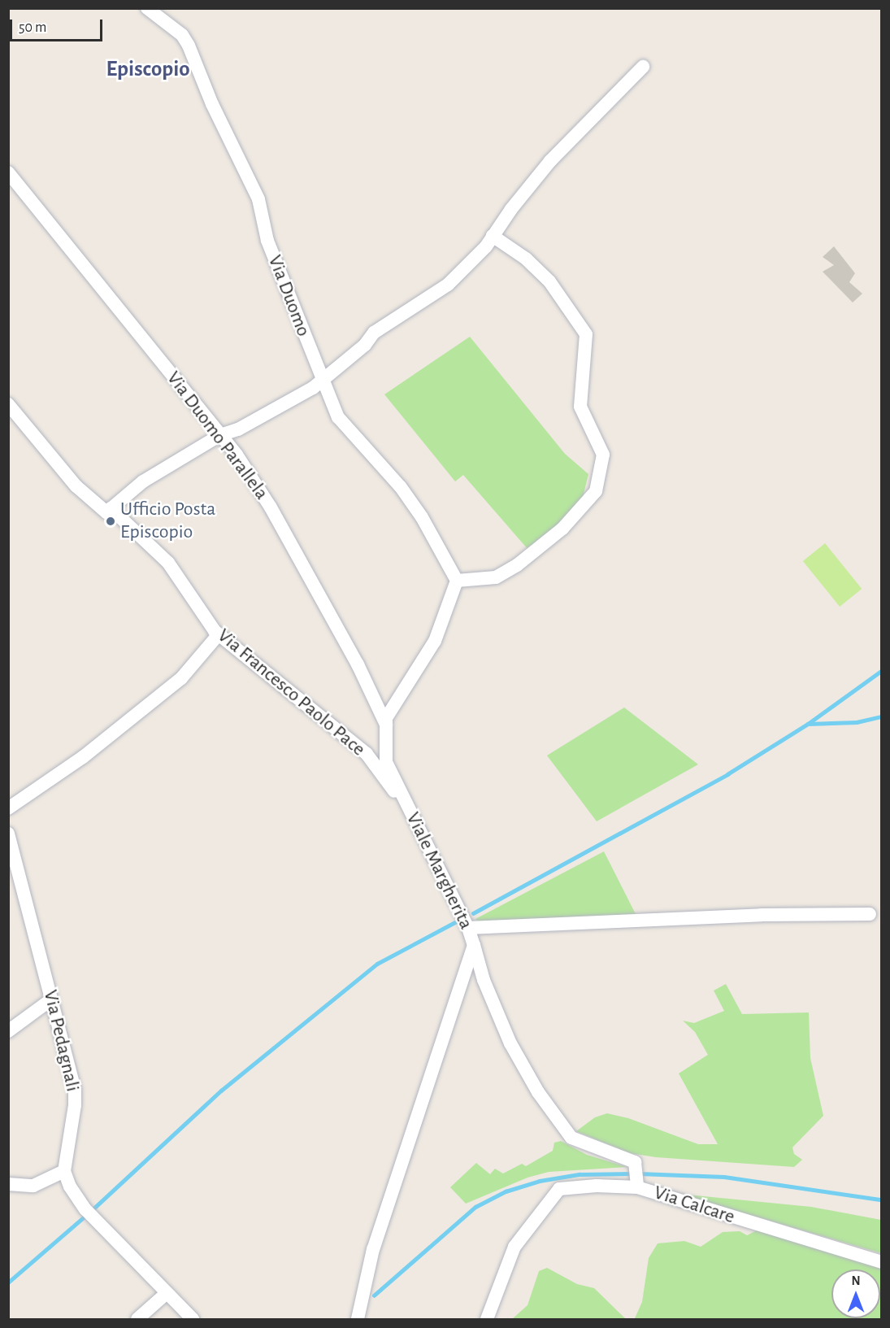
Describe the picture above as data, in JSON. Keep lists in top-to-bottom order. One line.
{"streets":{"street":["Via Duomo","Via Duomo Parallela","Via Francesco Paolo Pace","Viale Margherita","Via Pedagnali","Via Calcare"]},"crossings":[["Via Duomo","Viale Margherita"],["Via Duomo Parallela","Viale Margherita"],["Via Francesco Paolo Pace","Viale Margherita"],["Viale Margherita","Via Calcare"]],"districts":["Episcopio"],"places":["Ufficio Posta Episcopio"],"scale_bar":"50 m","north":"top"}
